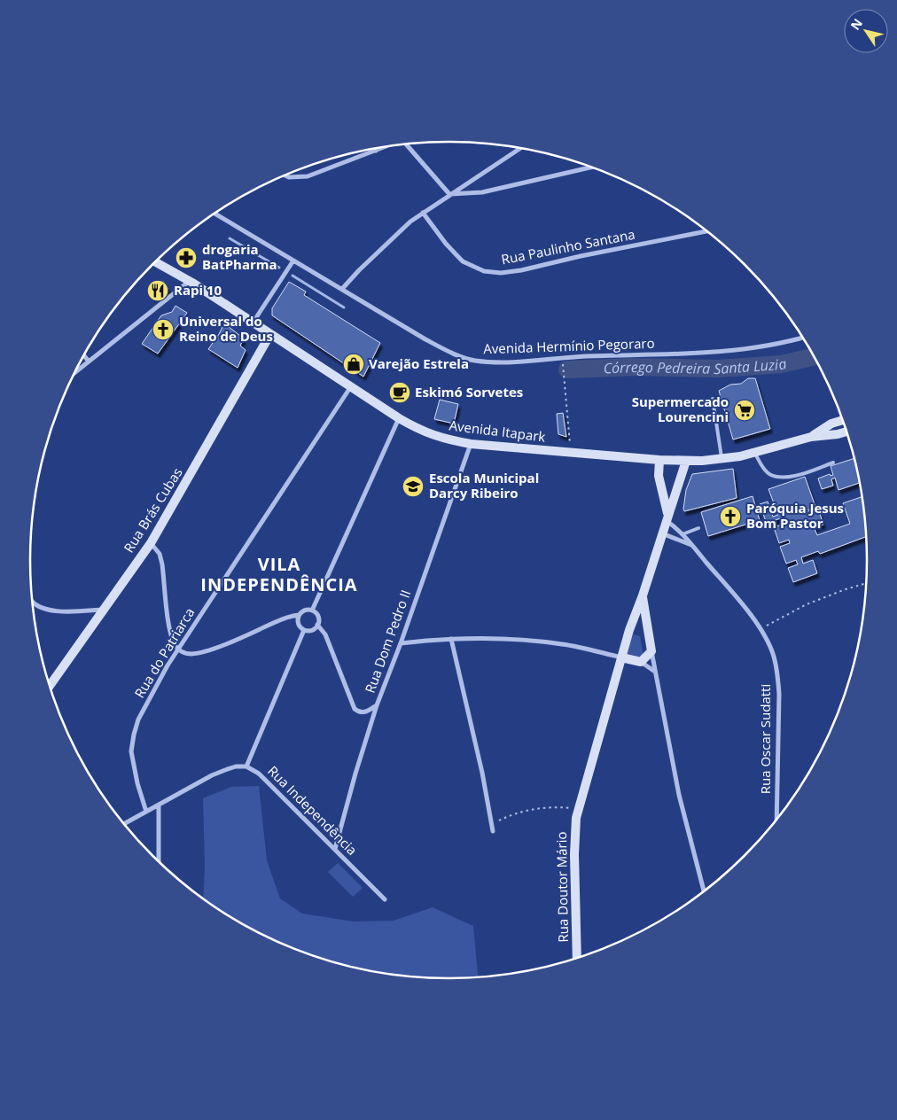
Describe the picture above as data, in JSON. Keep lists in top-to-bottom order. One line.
{"streets":{"street":["Rua Paulinho Santana","Avenida Hermínio Pegoraro","Avenida Itapark","Rua Brás Cubas","Rua Dom Pedro II","Rua do Patriarca","Rua Oscar Sudatti","Rua Independência","Rua Doutor Mário"]},"crossings":[["Avenida Itapark","Rua Brás Cubas"],["Avenida Itapark","Rua Dom Pedro II"],["Avenida Itapark","Rua do Patriarca"],["Avenida Itapark","Rua Doutor Mário"],["Rua Dom Pedro II","Rua Independência"],["Rua do Patriarca","Rua Independência"],["Rua Oscar Sudatti","Rua Doutor Mário"]],"districts":["VILA INDEPENDÊNCIA"],"water":["Córrego Pedreira Santa Luzia"],"places":{"pharmacy":["drogaria BatPharma"],"restaurant":["Rapi 10"],"church":["Universal do Reino de Deus","Paróquia Jesus Bom Pastor"],"shop":["Varejão Estrela"],"cafe":["Eskimó Sorvetes"],"supermarket":["Supermercado Lourencini"],"school or university":["Escola Municipal Darcy Ribeiro"]},"north":"top left"}
